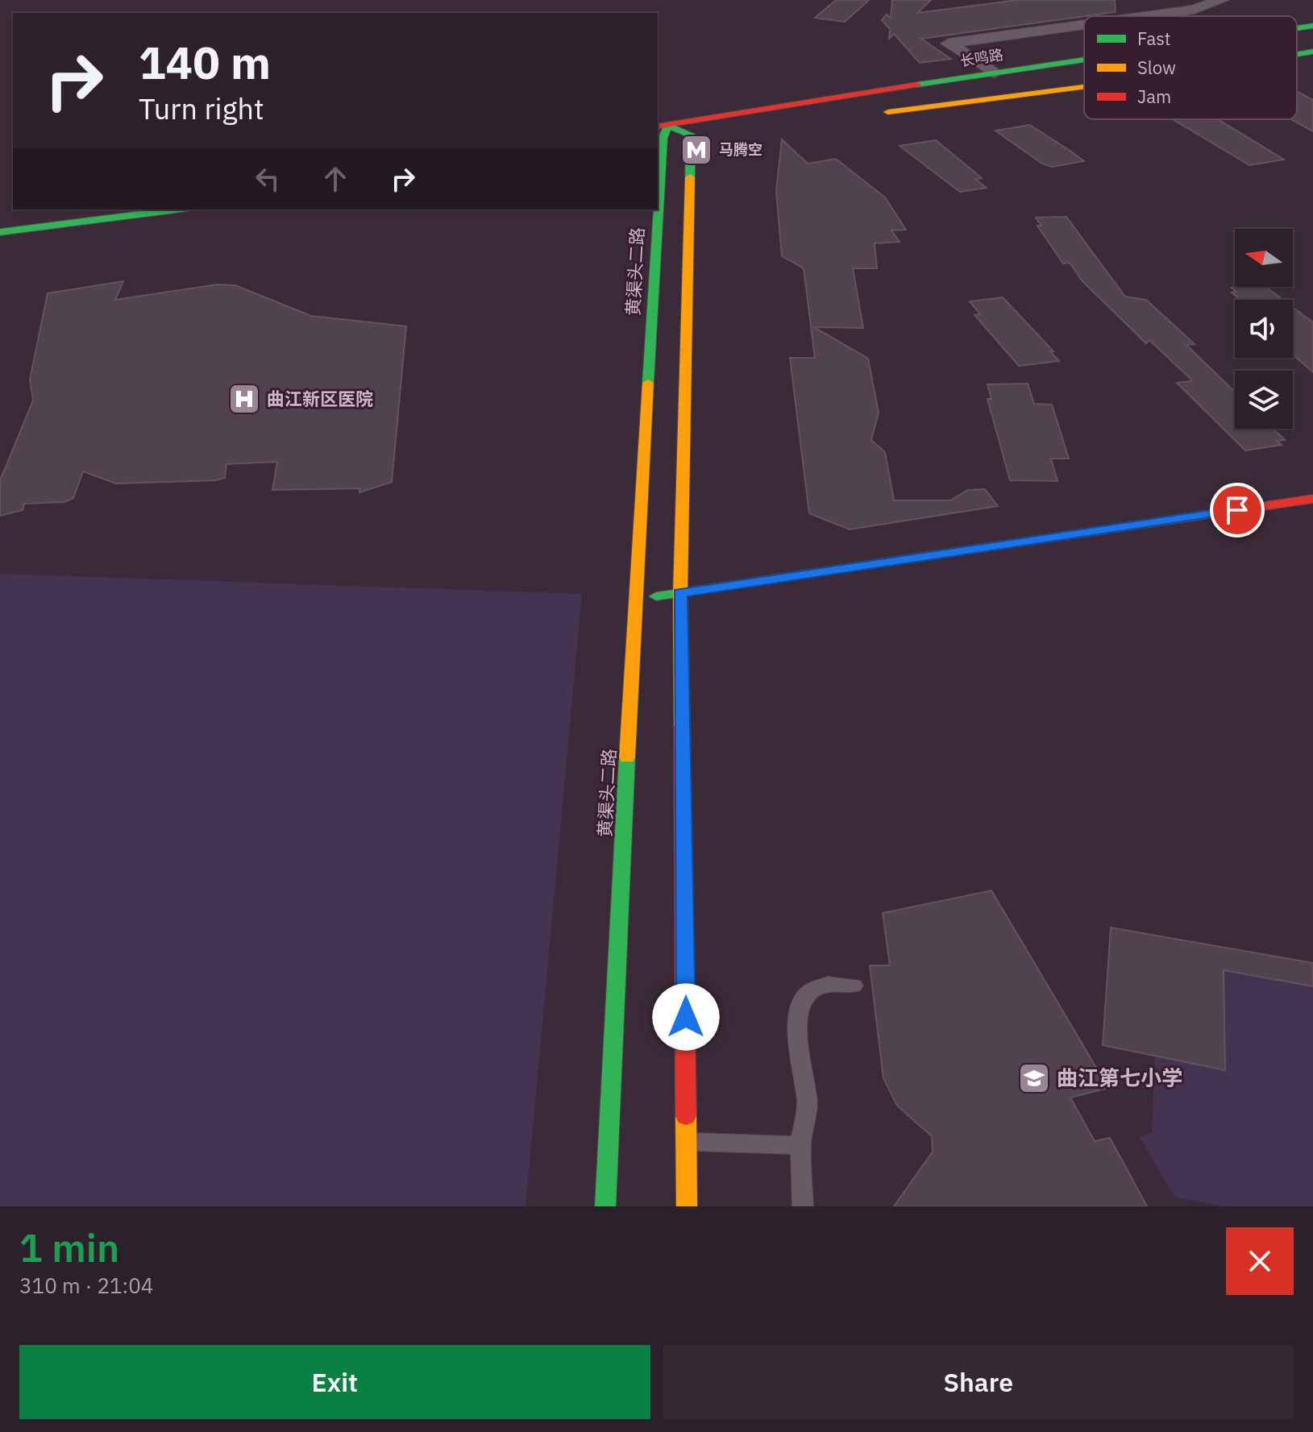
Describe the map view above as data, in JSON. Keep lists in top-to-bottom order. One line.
{"streets":{"main road":["长鸣路","黄渠头二路"]},"crossings":[["长鸣路","黄渠头二路"]],"places":{"metro station":["马腾空"],"hospital":["曲江新区医院"],"school or university":["曲江第七小学"]},"legend":["Fast","Slow","Jam"],"north":"left","page":{"turn":["140 m","Turn right"],"heading":["1 min","310 m · 21:04"],"buttons":["Exit","Share"]}}
